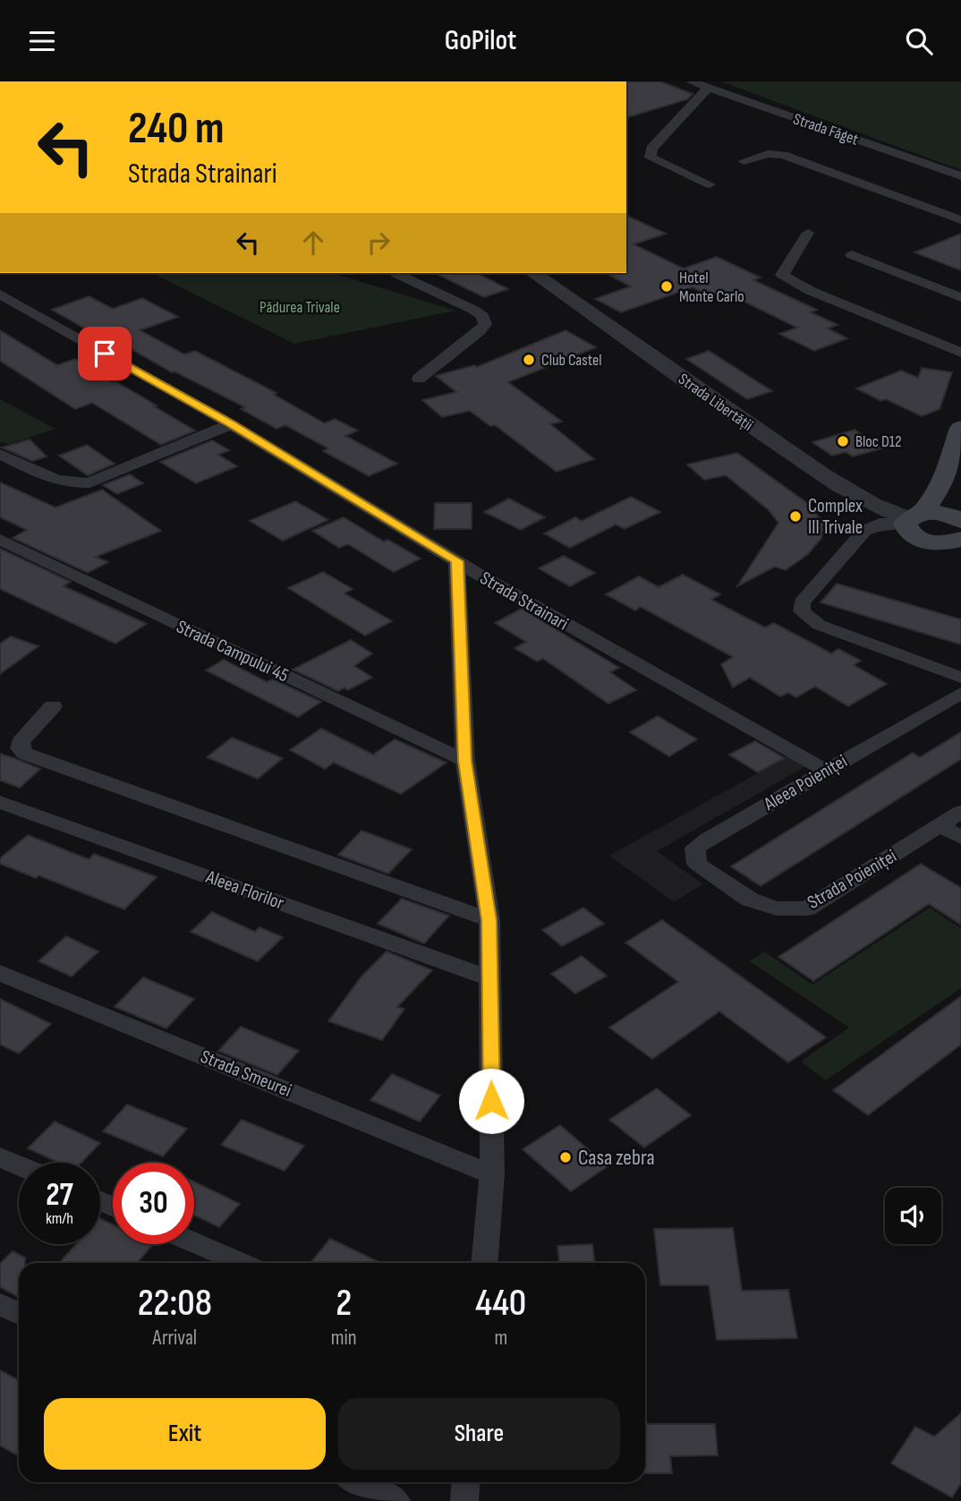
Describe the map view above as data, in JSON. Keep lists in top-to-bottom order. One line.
{"streets":{"street":["Strada Făget","Strada Libertății","Strada Strainari","Strada Campului 45","Aleea Poieniței","Strada Poieniței","Aleea Florilor","Strada Smeurei"]},"crossings":[["Strada Strainari","Aleea Poieniței"],["Aleea Poieniței","Strada Poieniței"]],"parks":["Pădurea Trivale"],"places":["Hotel Monte Carlo","Club Castel","Bloc D12","Complex III Trivale","Casa zebra"],"page":{"header":"GoPilot","turn":["240 m","Strada Strainari"],"speed":"27 km/h","limit":"30","eta":["22:08","Arrival","2","min","440","m"],"buttons":["Exit","Share"]}}
